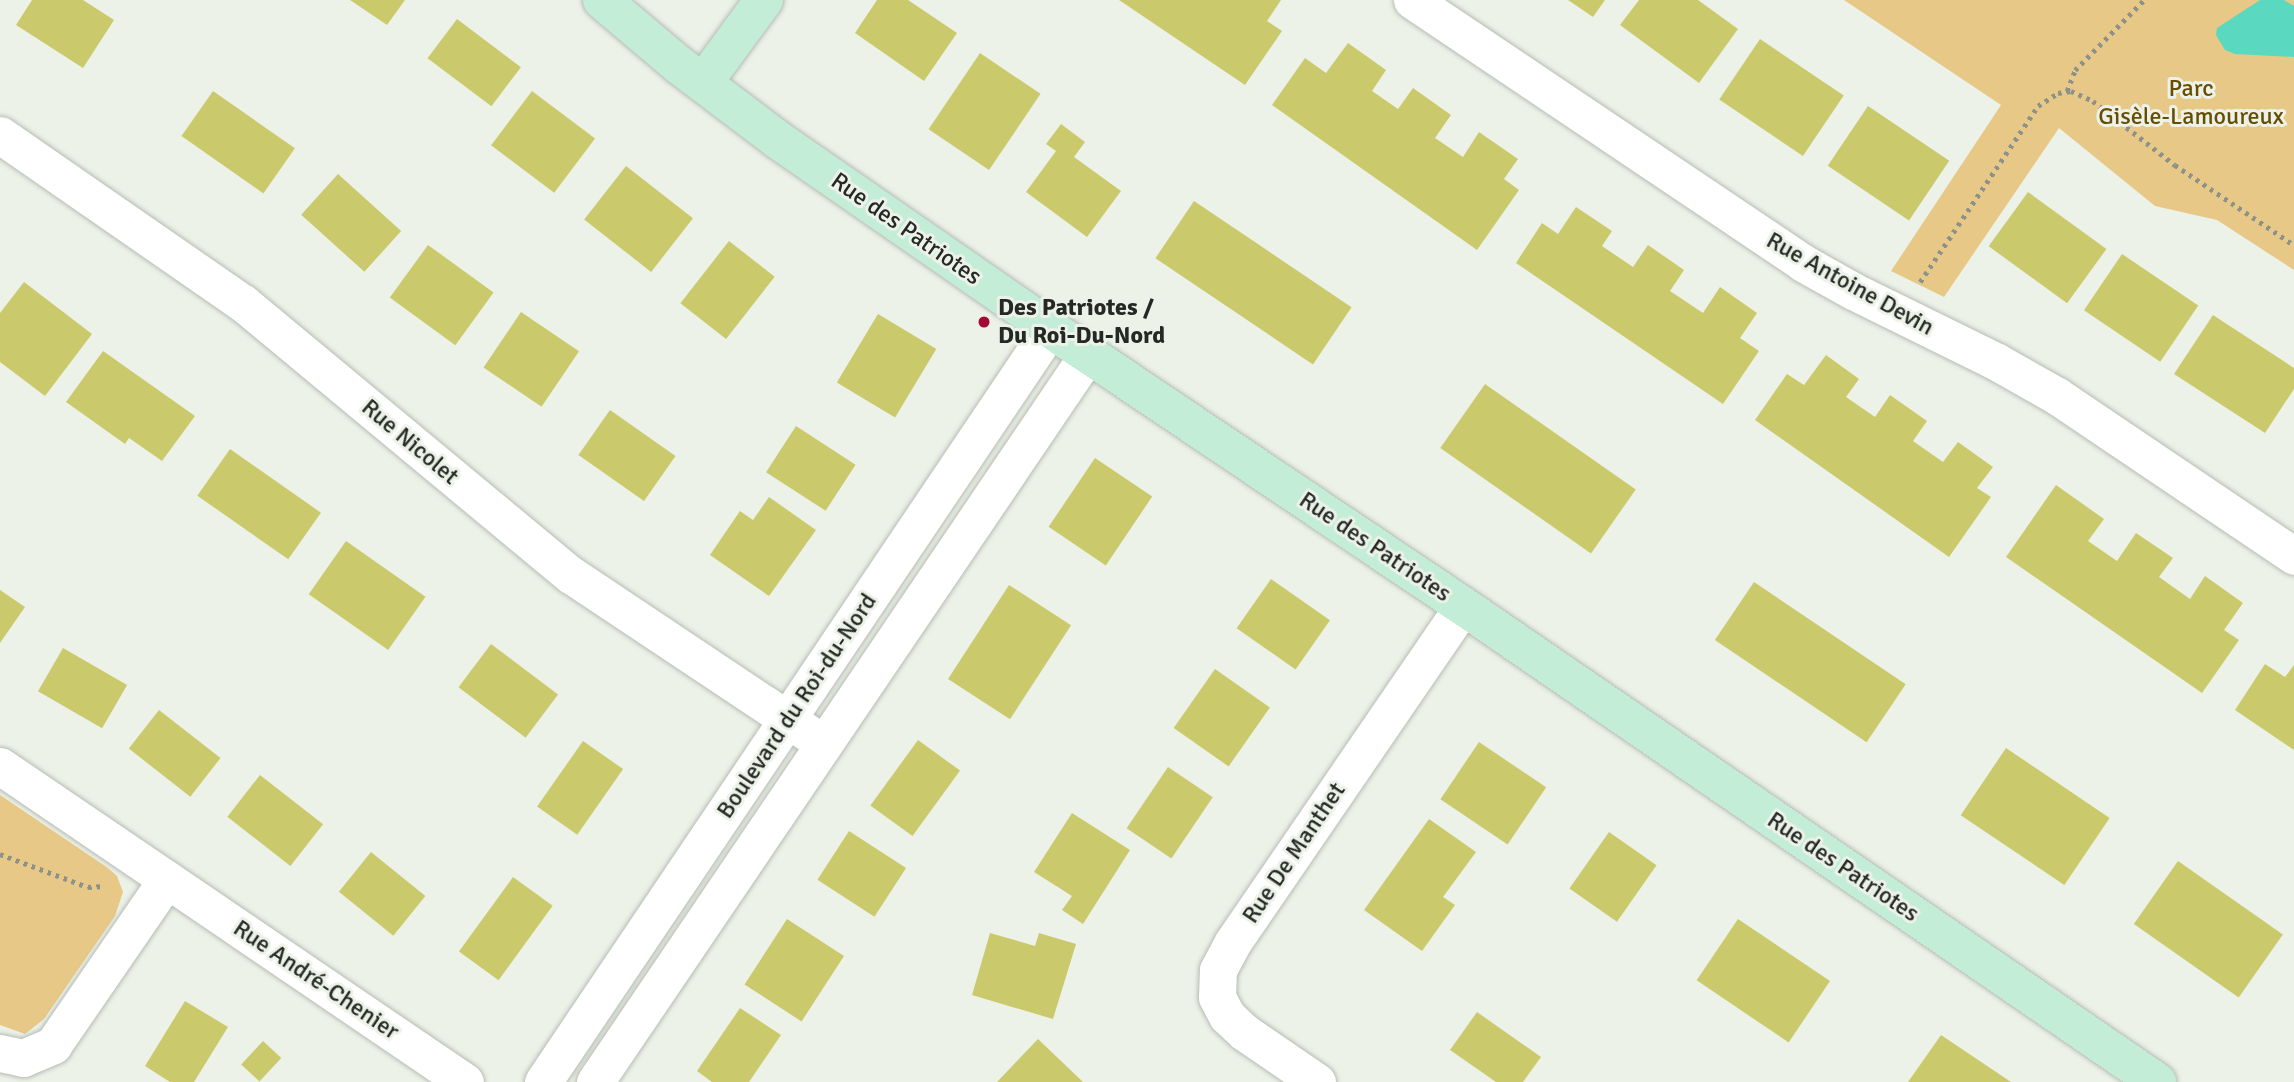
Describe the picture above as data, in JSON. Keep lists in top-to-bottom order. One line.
{"streets":{"street":["Rue des Patriotes","Rue Antoine Devin","Rue Nicolet","Boulevard du Roi-du-Nord","Rue De Manthet","Rue André-Chenier"]},"crossings":[["Rue des Patriotes","Boulevard du Roi-du-Nord"],["Rue des Patriotes","Rue De Manthet"],["Rue Nicolet","Boulevard du Roi-du-Nord"]],"parks":["Parc Gisèle-Lamoureux"],"places":["Des Patriotes / Du Roi-Du-Nord"]}
